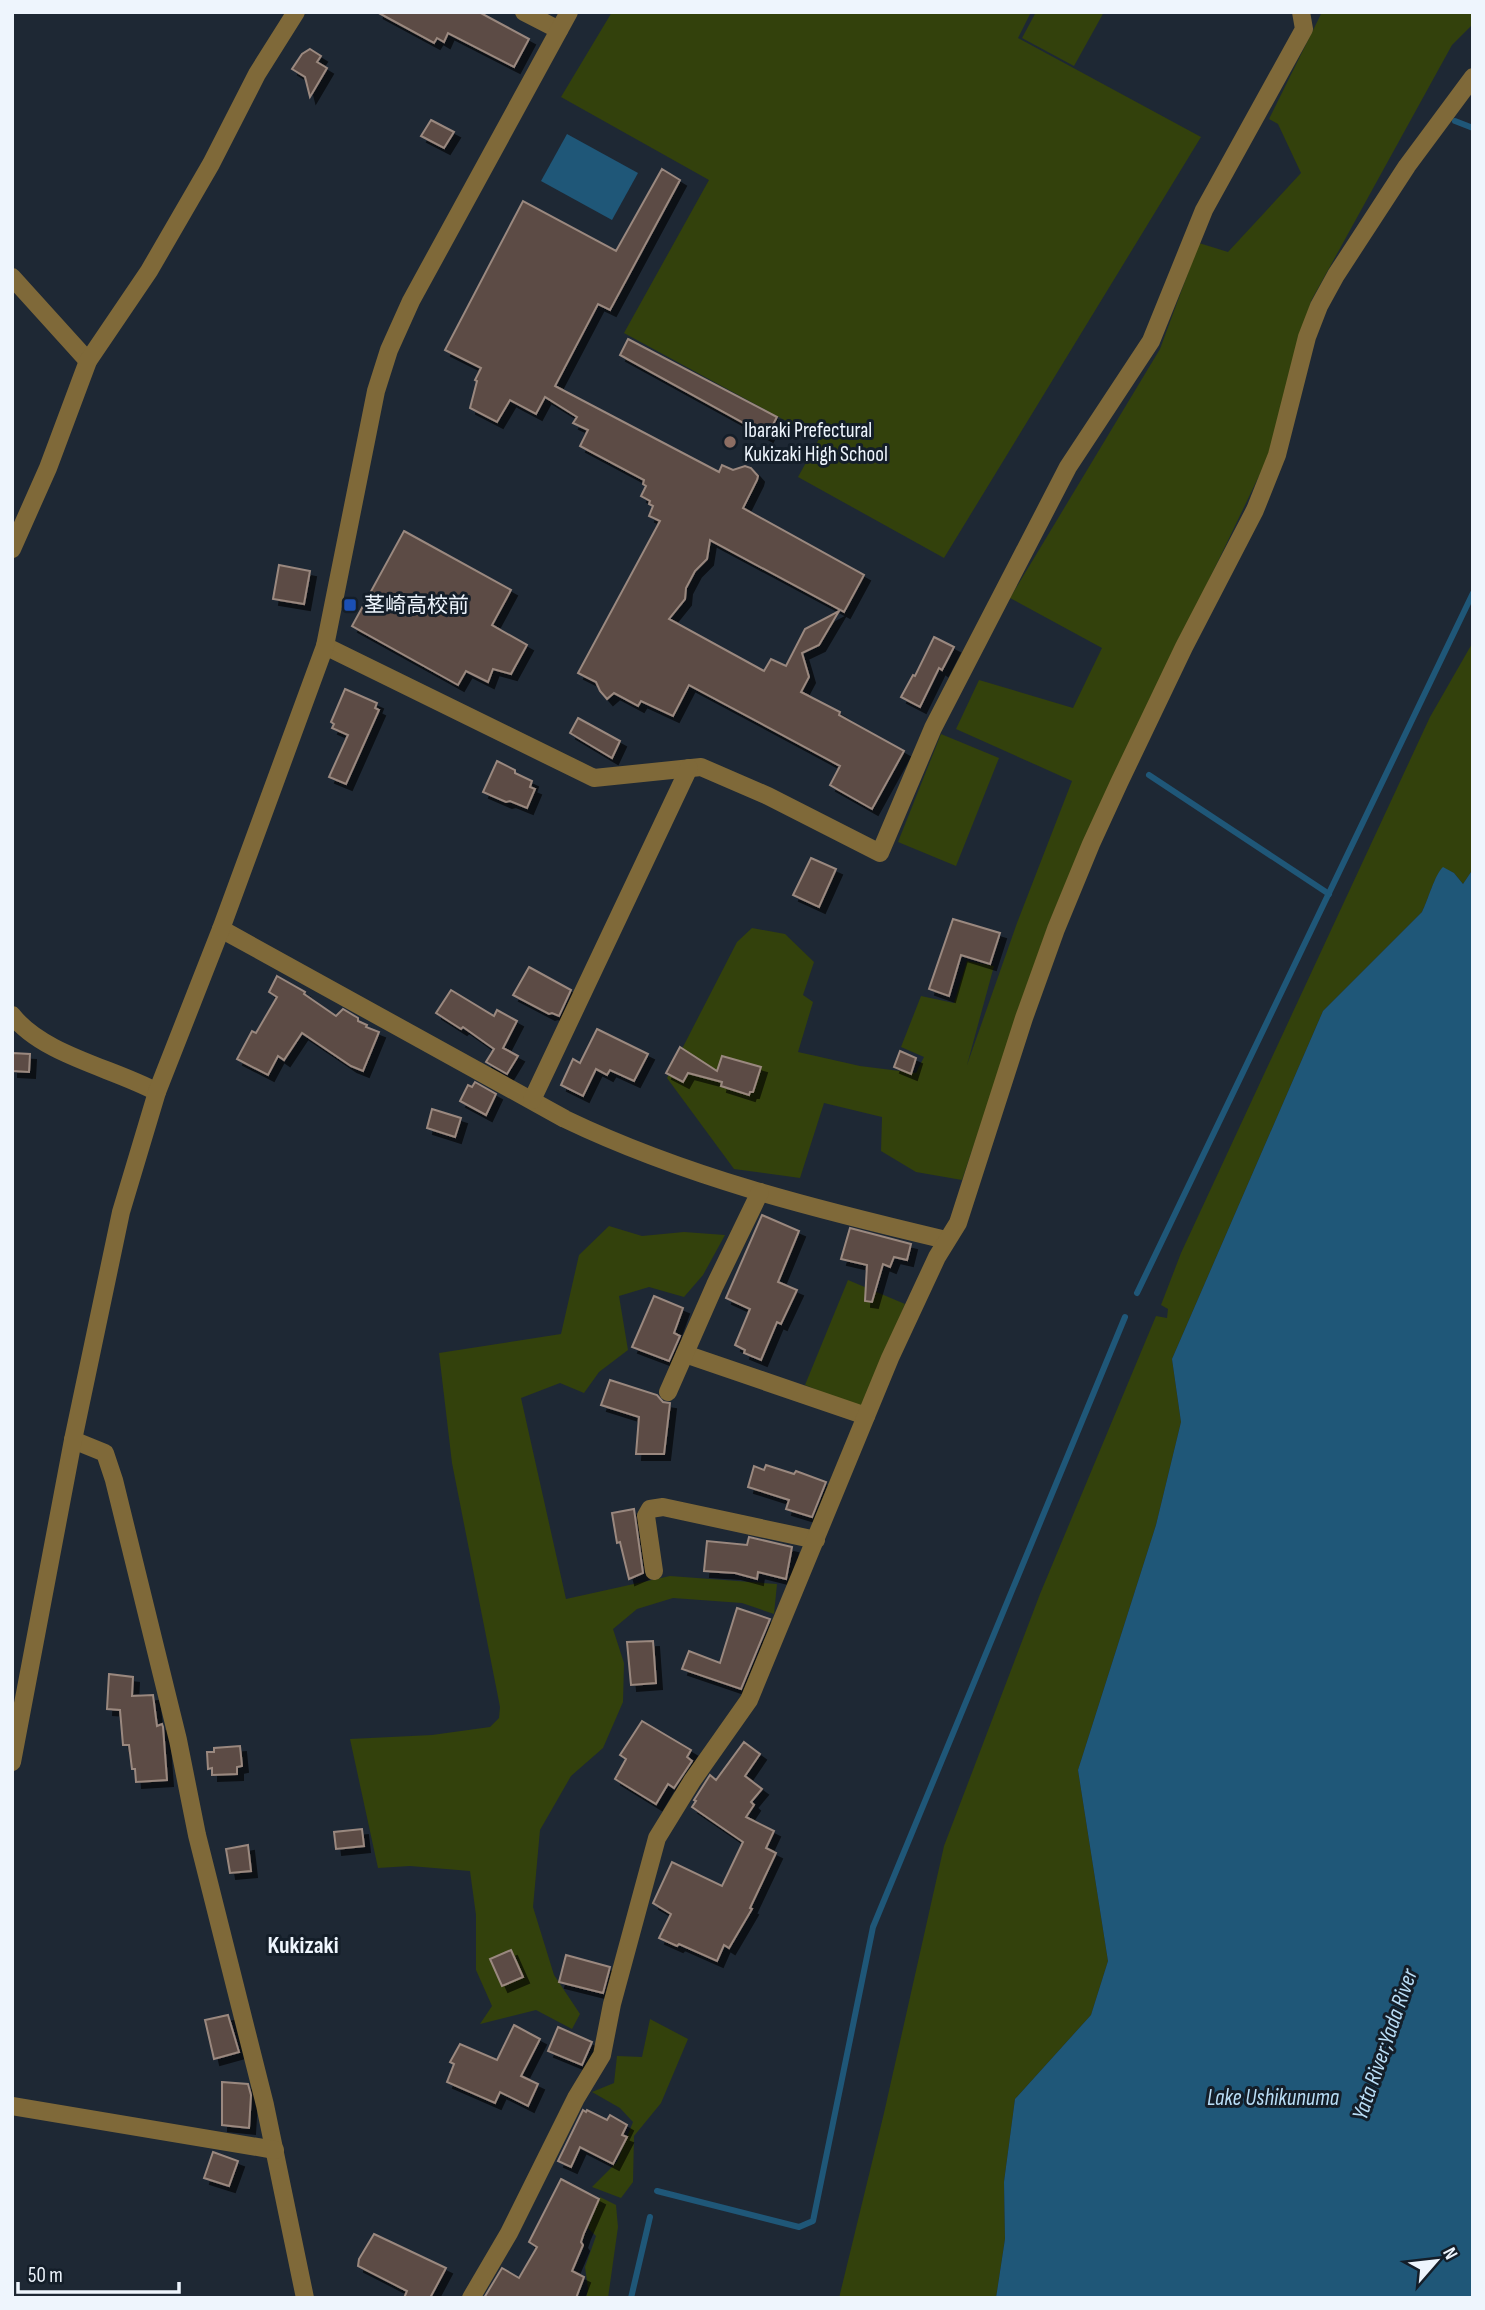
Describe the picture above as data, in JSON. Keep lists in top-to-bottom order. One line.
{"districts":["Kukizaki"],"water":["Yata River;Yada River","Lake Ushikunuma"],"places":{"other":["Ibaraki Prefectural Kukizaki High School"],"transit":["茎崎高校前"]},"scale_bar":"50 m","north":"top right"}
